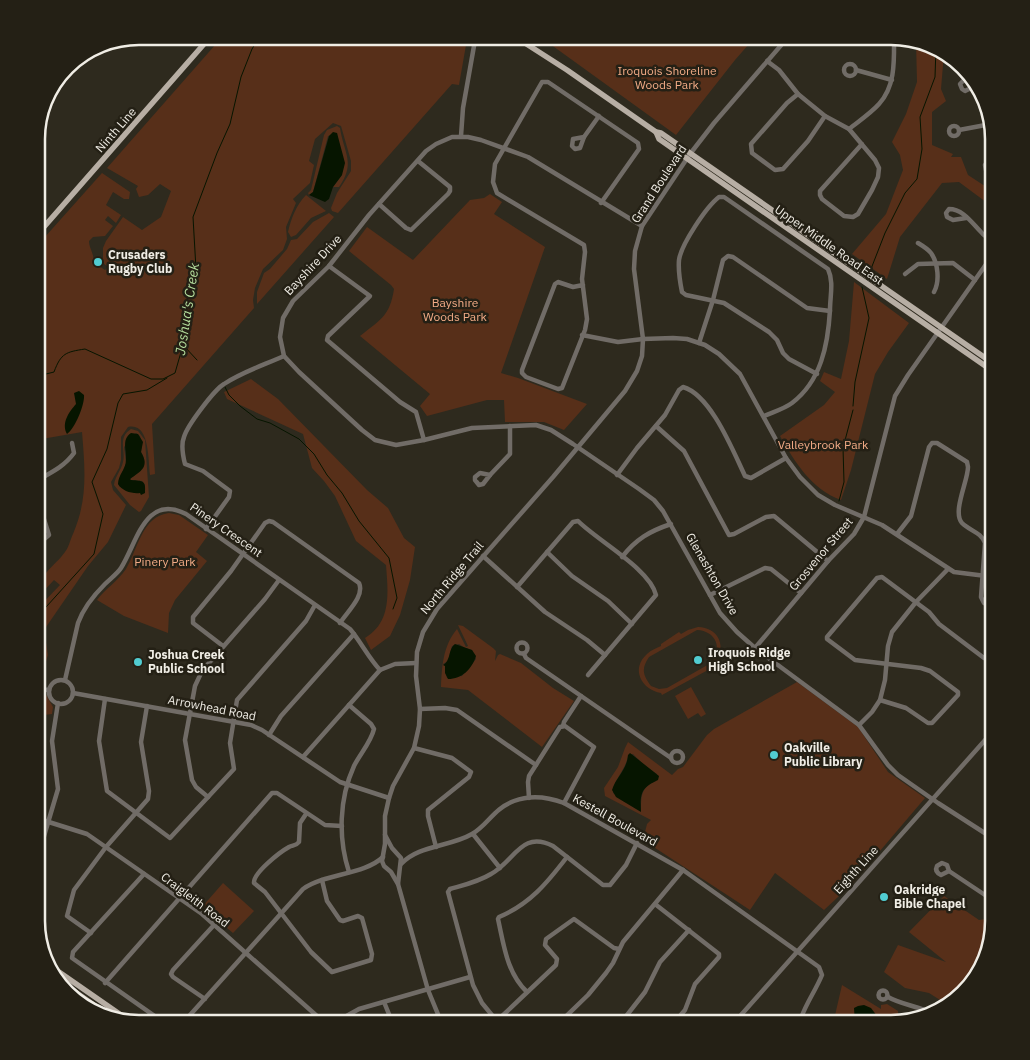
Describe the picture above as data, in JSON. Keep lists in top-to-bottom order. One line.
{"streets":{"main road":["Ninth Line","Upper Middle Road East"],"street":["Grand Boulevard","Bayshire Drive","Pinery Crescent","Grosvenor Street","Glenashton Drive","North Ridge Trail","Arrowhead Road","Kestell Boulevard","Eighth Line","Craigleith Road"]},"crossings":[["Grand Boulevard","Upper Middle Road East"],["Grand Boulevard","Glenashton Drive"],["Grand Boulevard","North Ridge Trail"],["Upper Middle Road East","Grosvenor Street"],["Pinery Crescent","Arrowhead Road"],["Grosvenor Street","Glenashton Drive"],["Glenashton Drive","North Ridge Trail"],["Glenashton Drive","Eighth Line"],["North Ridge Trail","Arrowhead Road"],["North Ridge Trail","Kestell Boulevard"],["Kestell Boulevard","Eighth Line"]],"water":["Joshua's Creek"],"parks":["Iroquois Shoreline Woods Park","Bayshire Woods Park","Valleybrook Park","Pinery Park"],"places":["Crusaders Rugby Club","Iroquois Ridge High School","Joshua Creek Public School","Oakville Public Library","Oakridge Bible Chapel"]}
